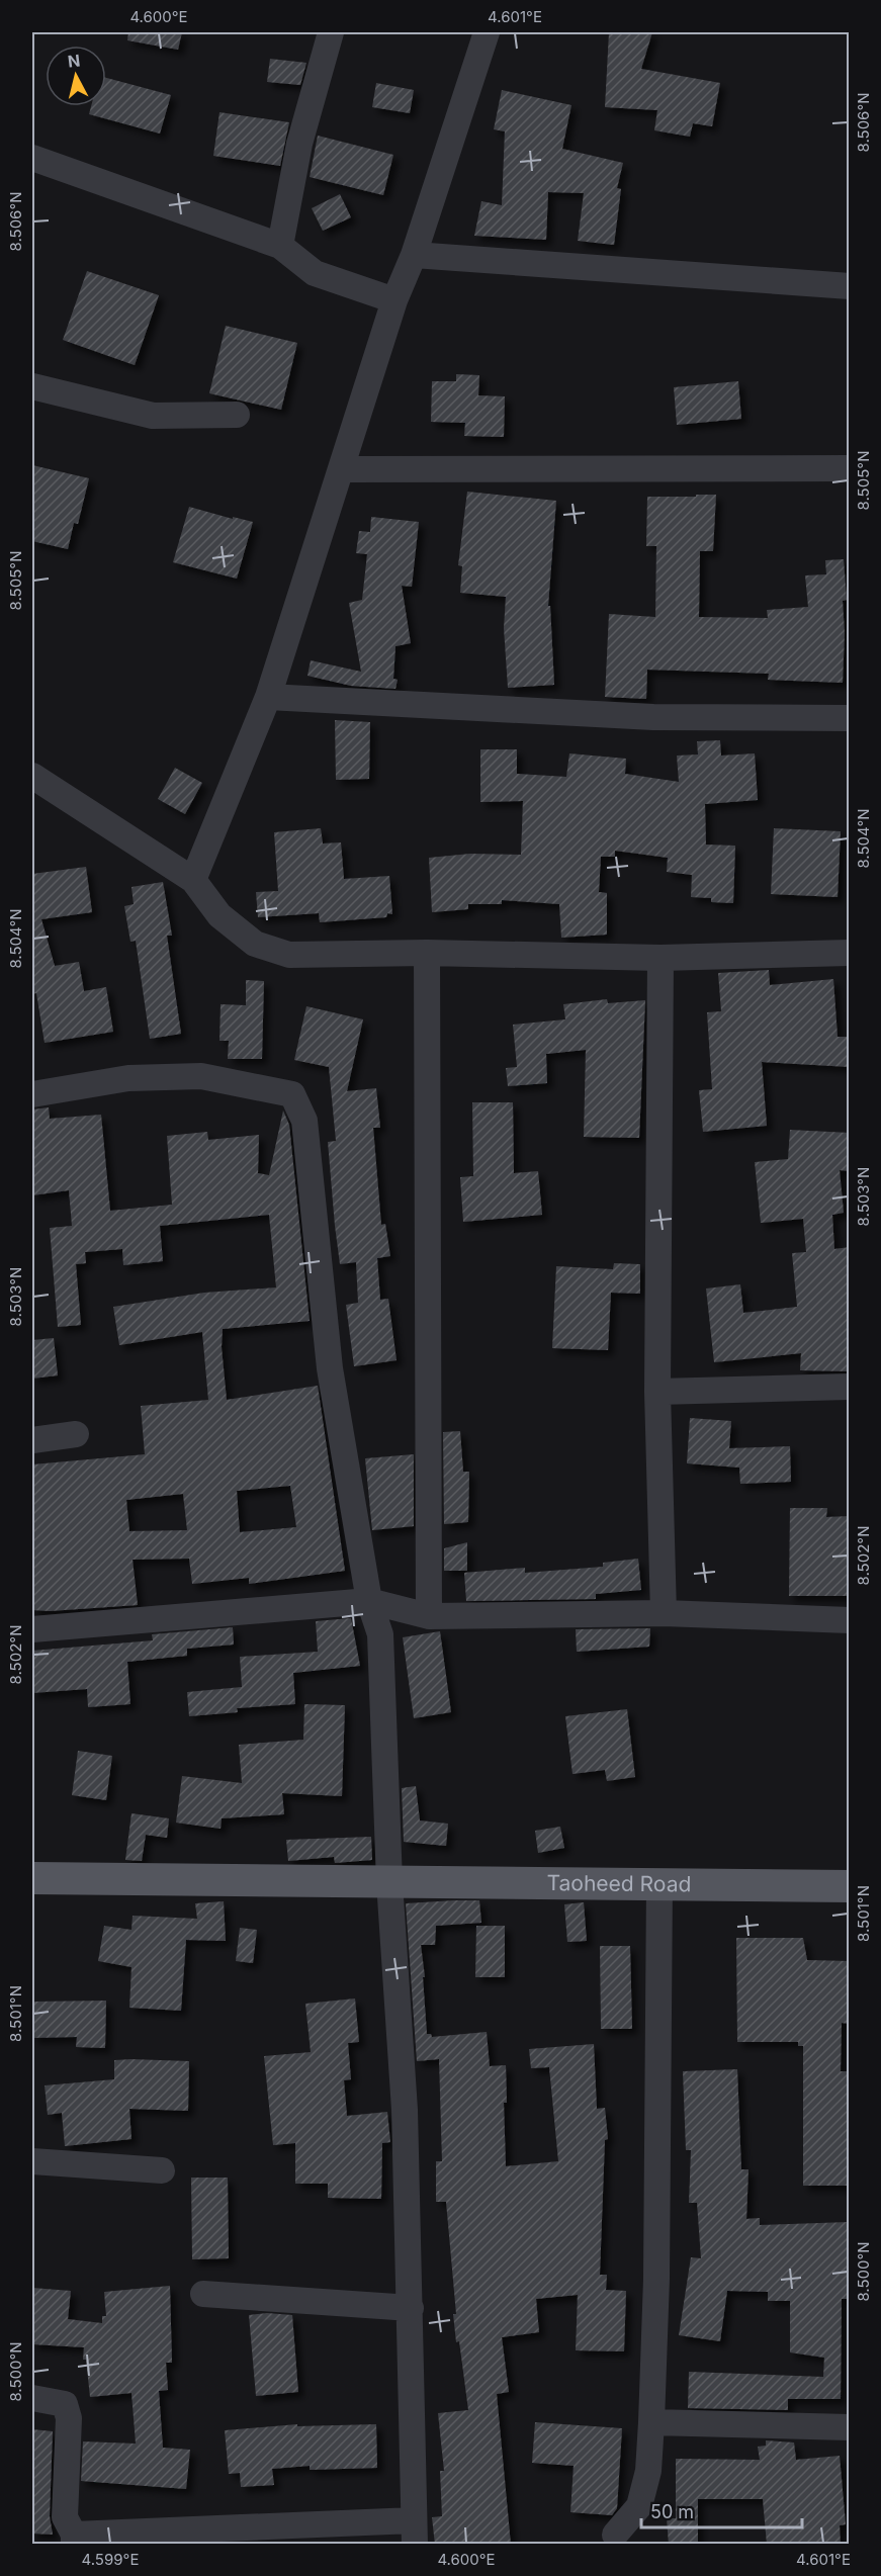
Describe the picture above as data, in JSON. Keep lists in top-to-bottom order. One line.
{"streets":{"main road":["Taoheed Road"]},"scale_bar":"50 m","north":"top","coordinates":["4.600°E","4.601°E","8.506°N","8.505°N","8.504°N","8.503°N","8.502°N","8.501°N","8.500°N","4.599°E"]}
